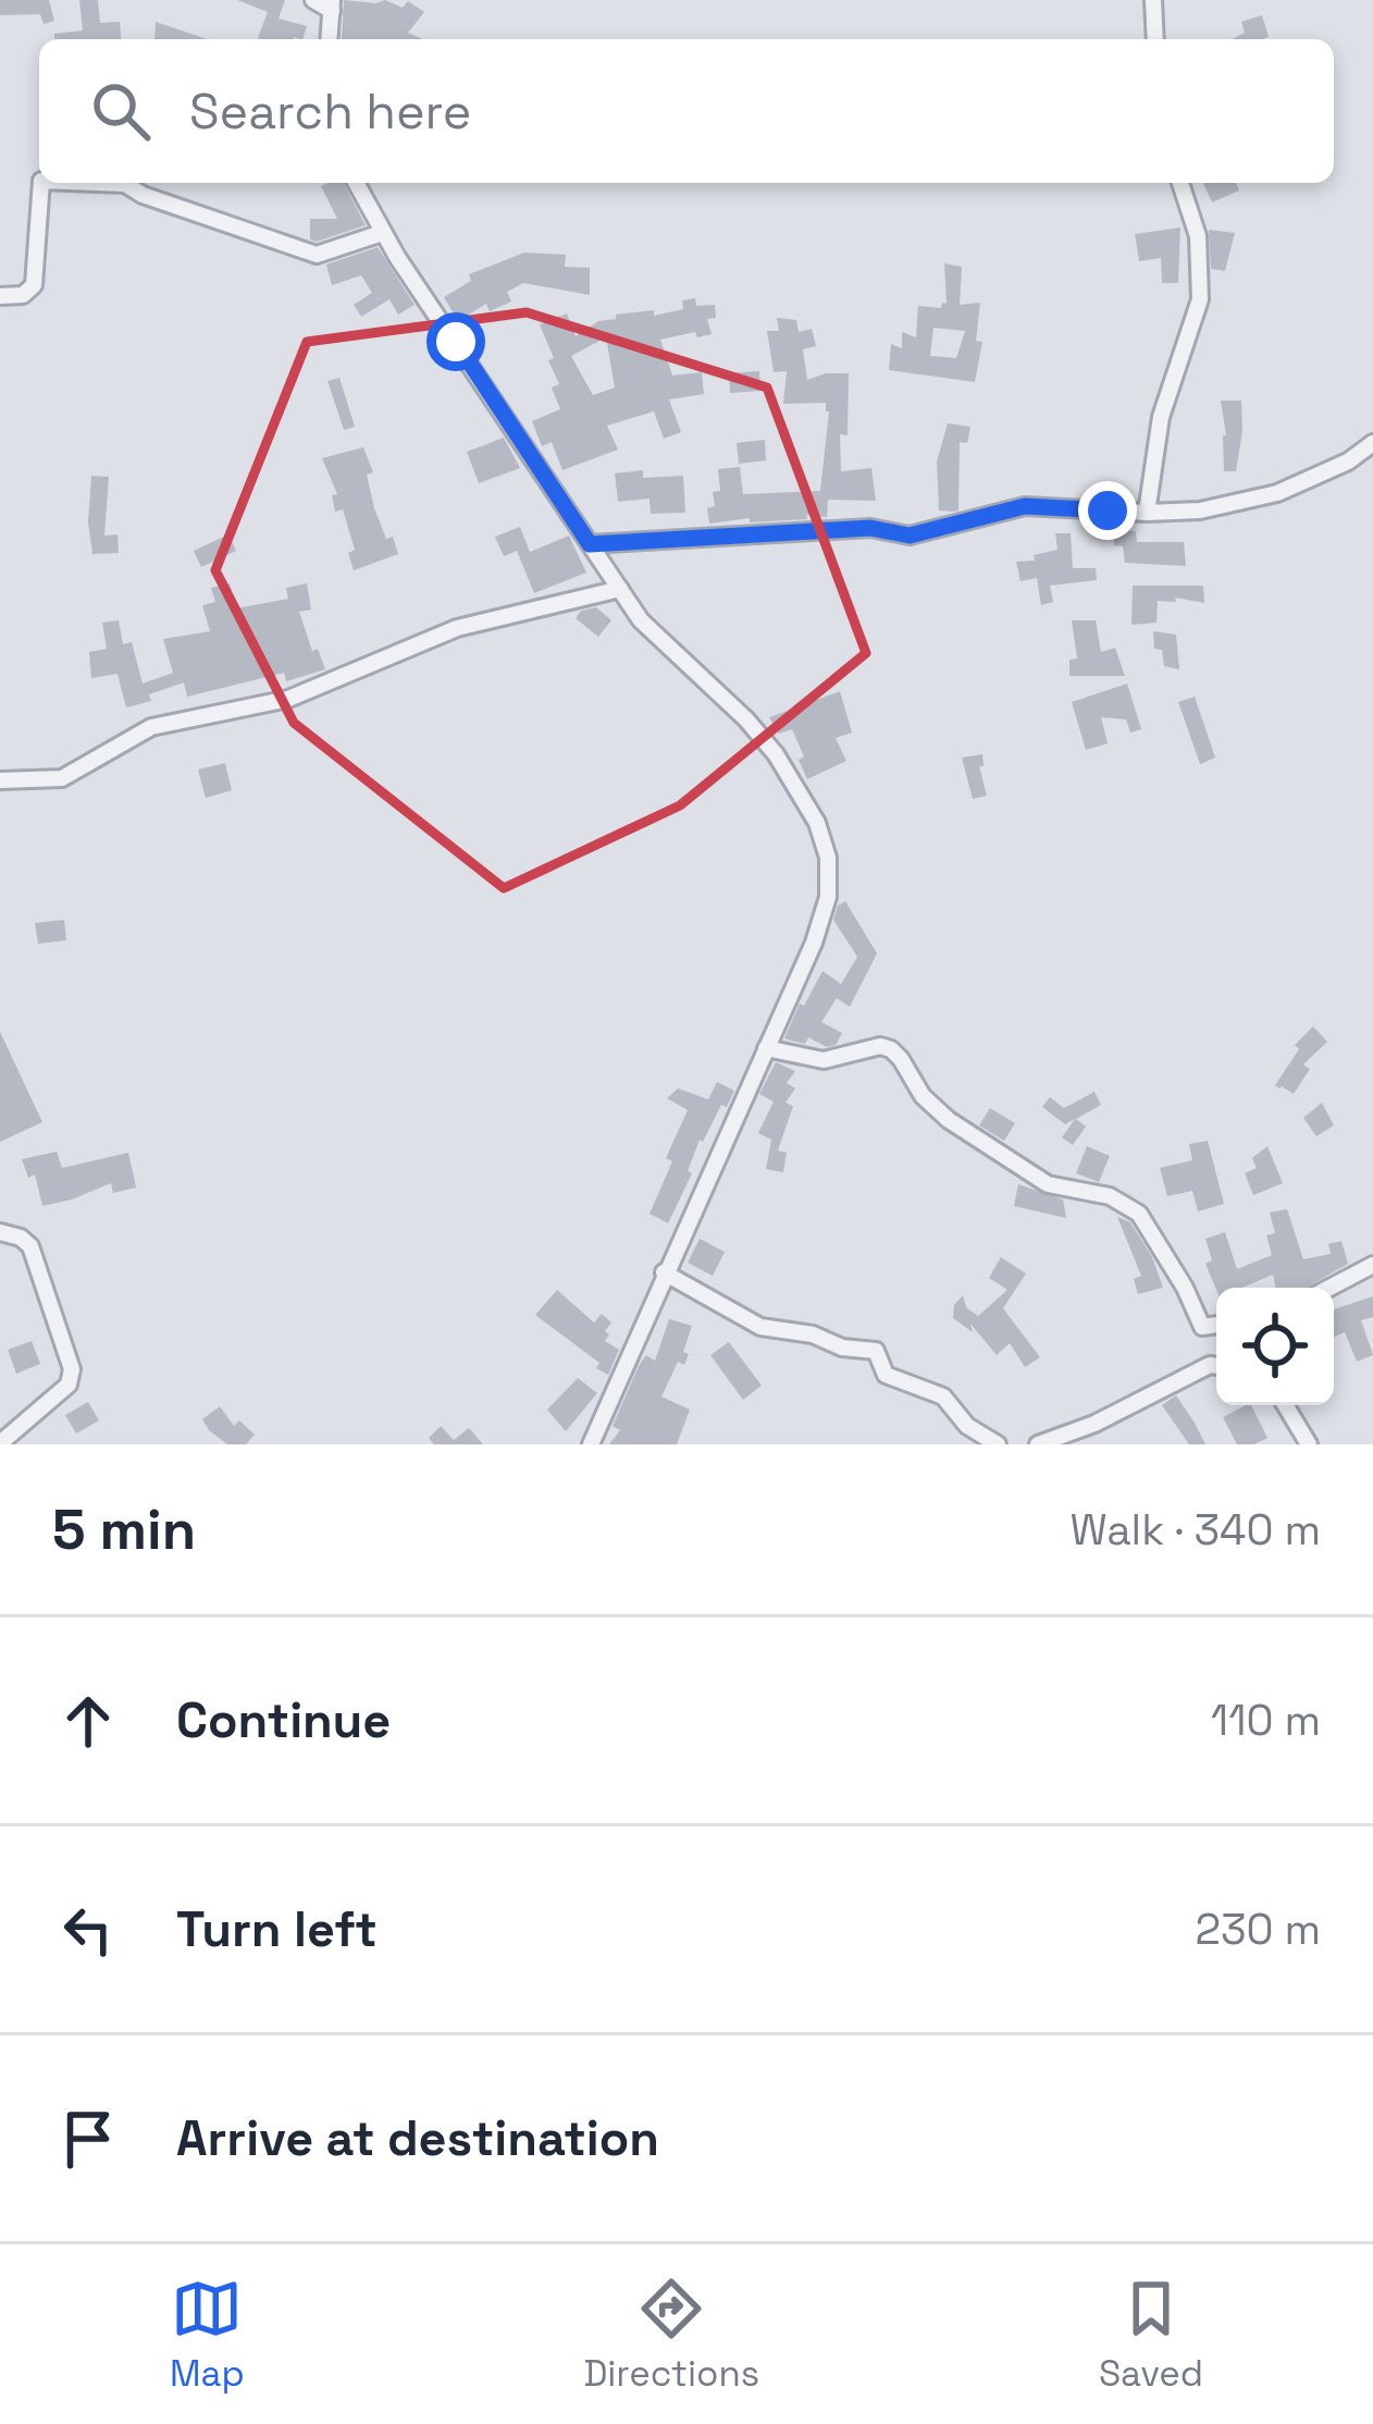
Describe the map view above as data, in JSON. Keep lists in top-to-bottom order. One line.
{"page":{"search":"Search here","heading":["5 min","Walk · 340 m"],"list":[["Continue","110 m"],["Turn left","230 m"],"Arrive at destination"],"nav":["Map","Directions","Saved"]}}
